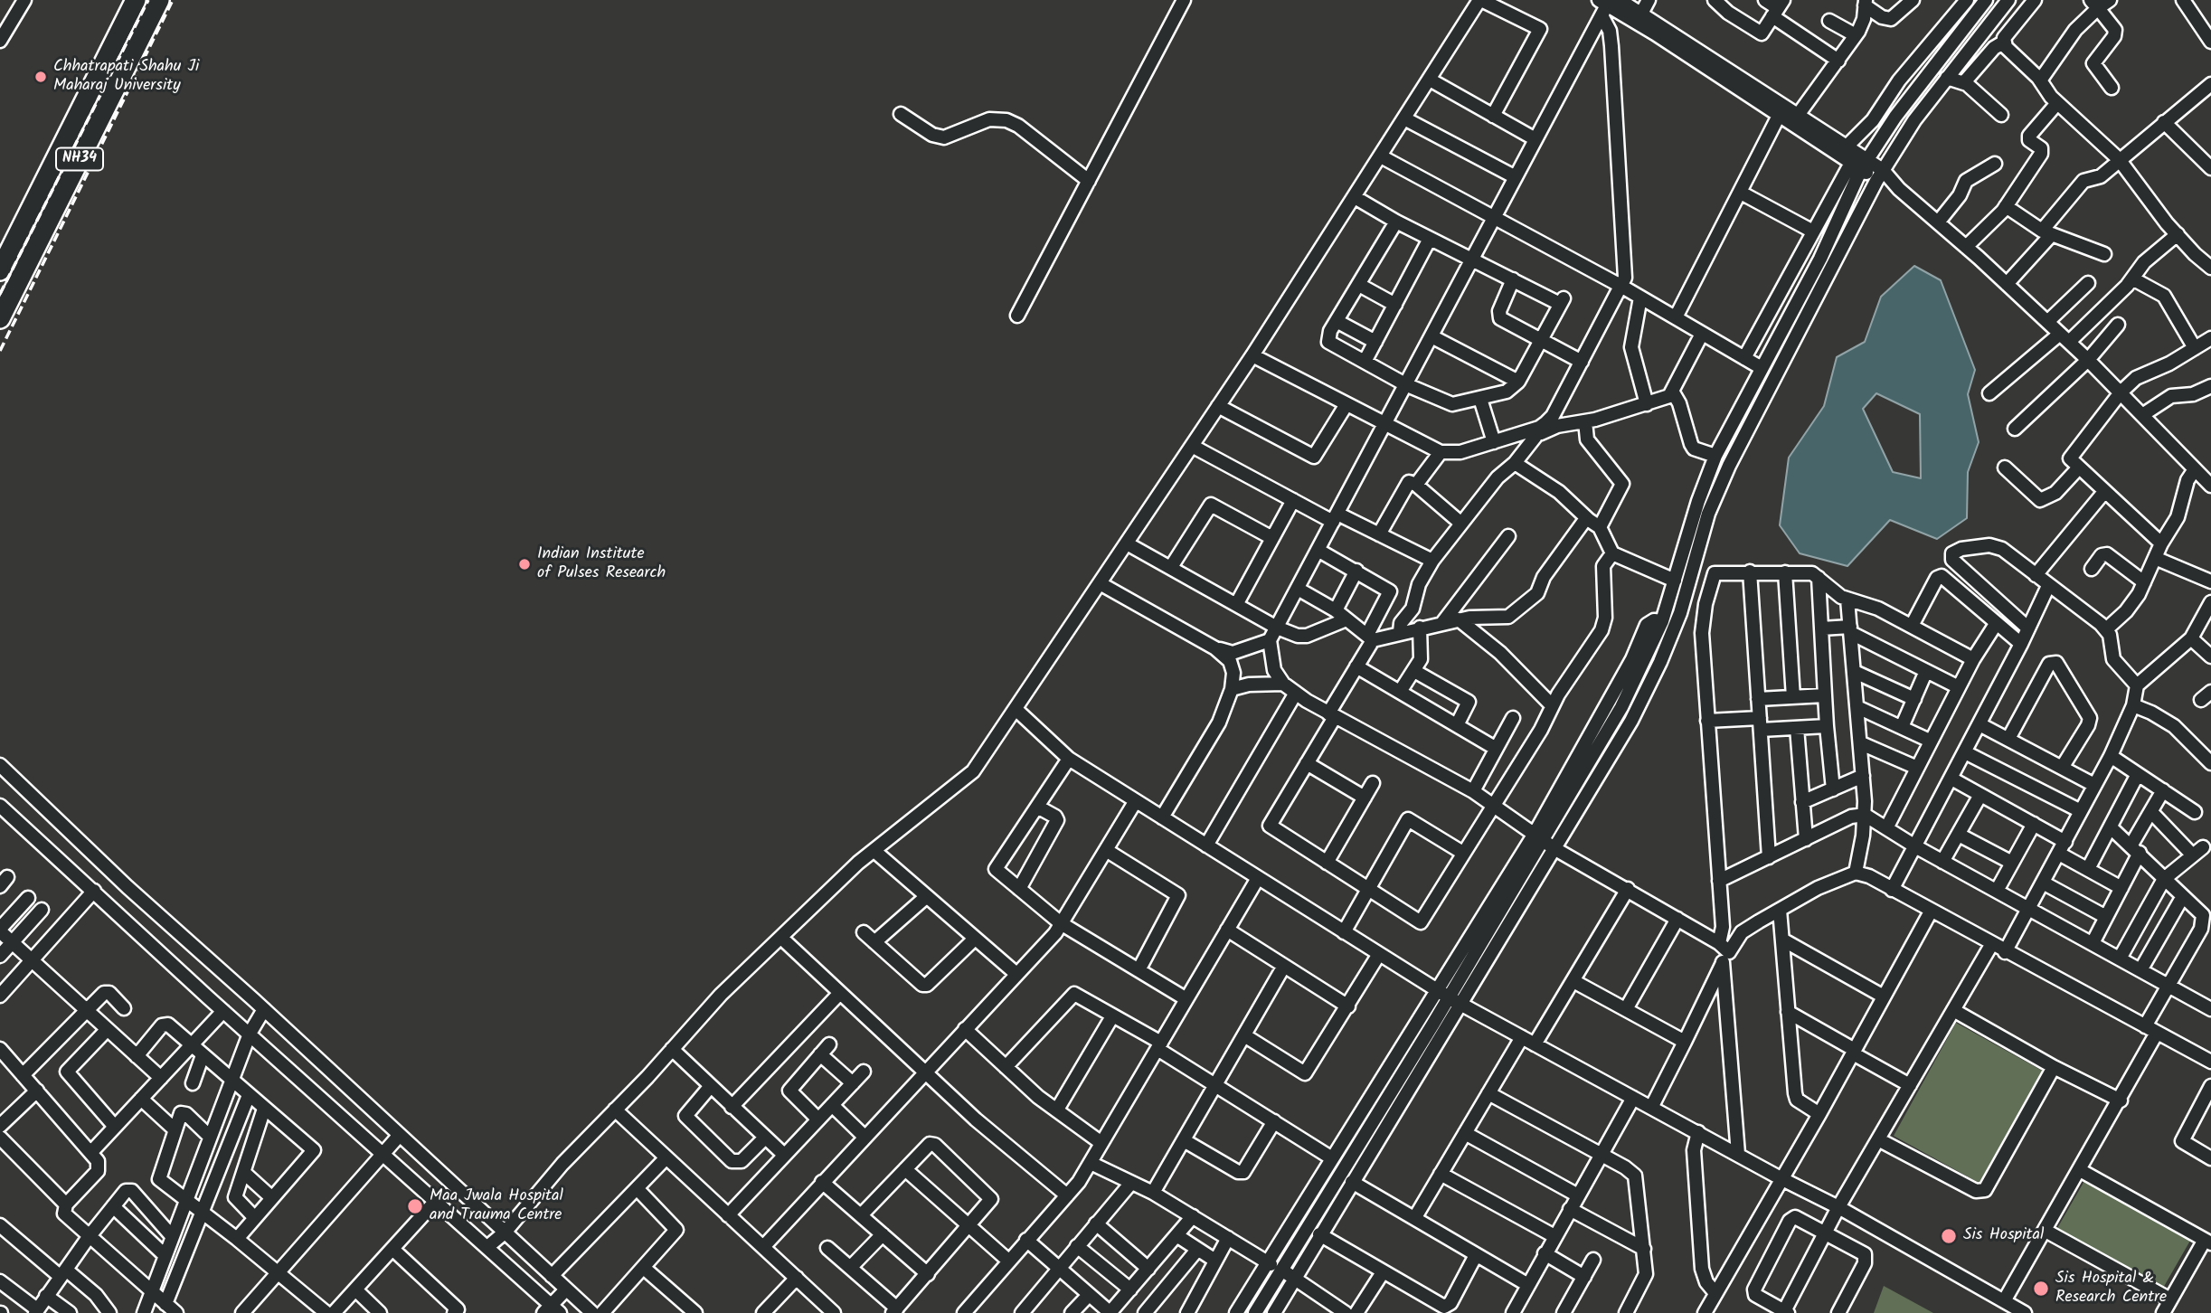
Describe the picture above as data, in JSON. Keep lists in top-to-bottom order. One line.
{"streets":{"highway":["NH34"]},"places":["Chhatrapati Shahu Ji Maharaj University","Indian Institute of Pulses Research","Maa Jwala Hospital and Trauma Centre","Sis Hospital","Sis Hospital & Research Centre"]}
